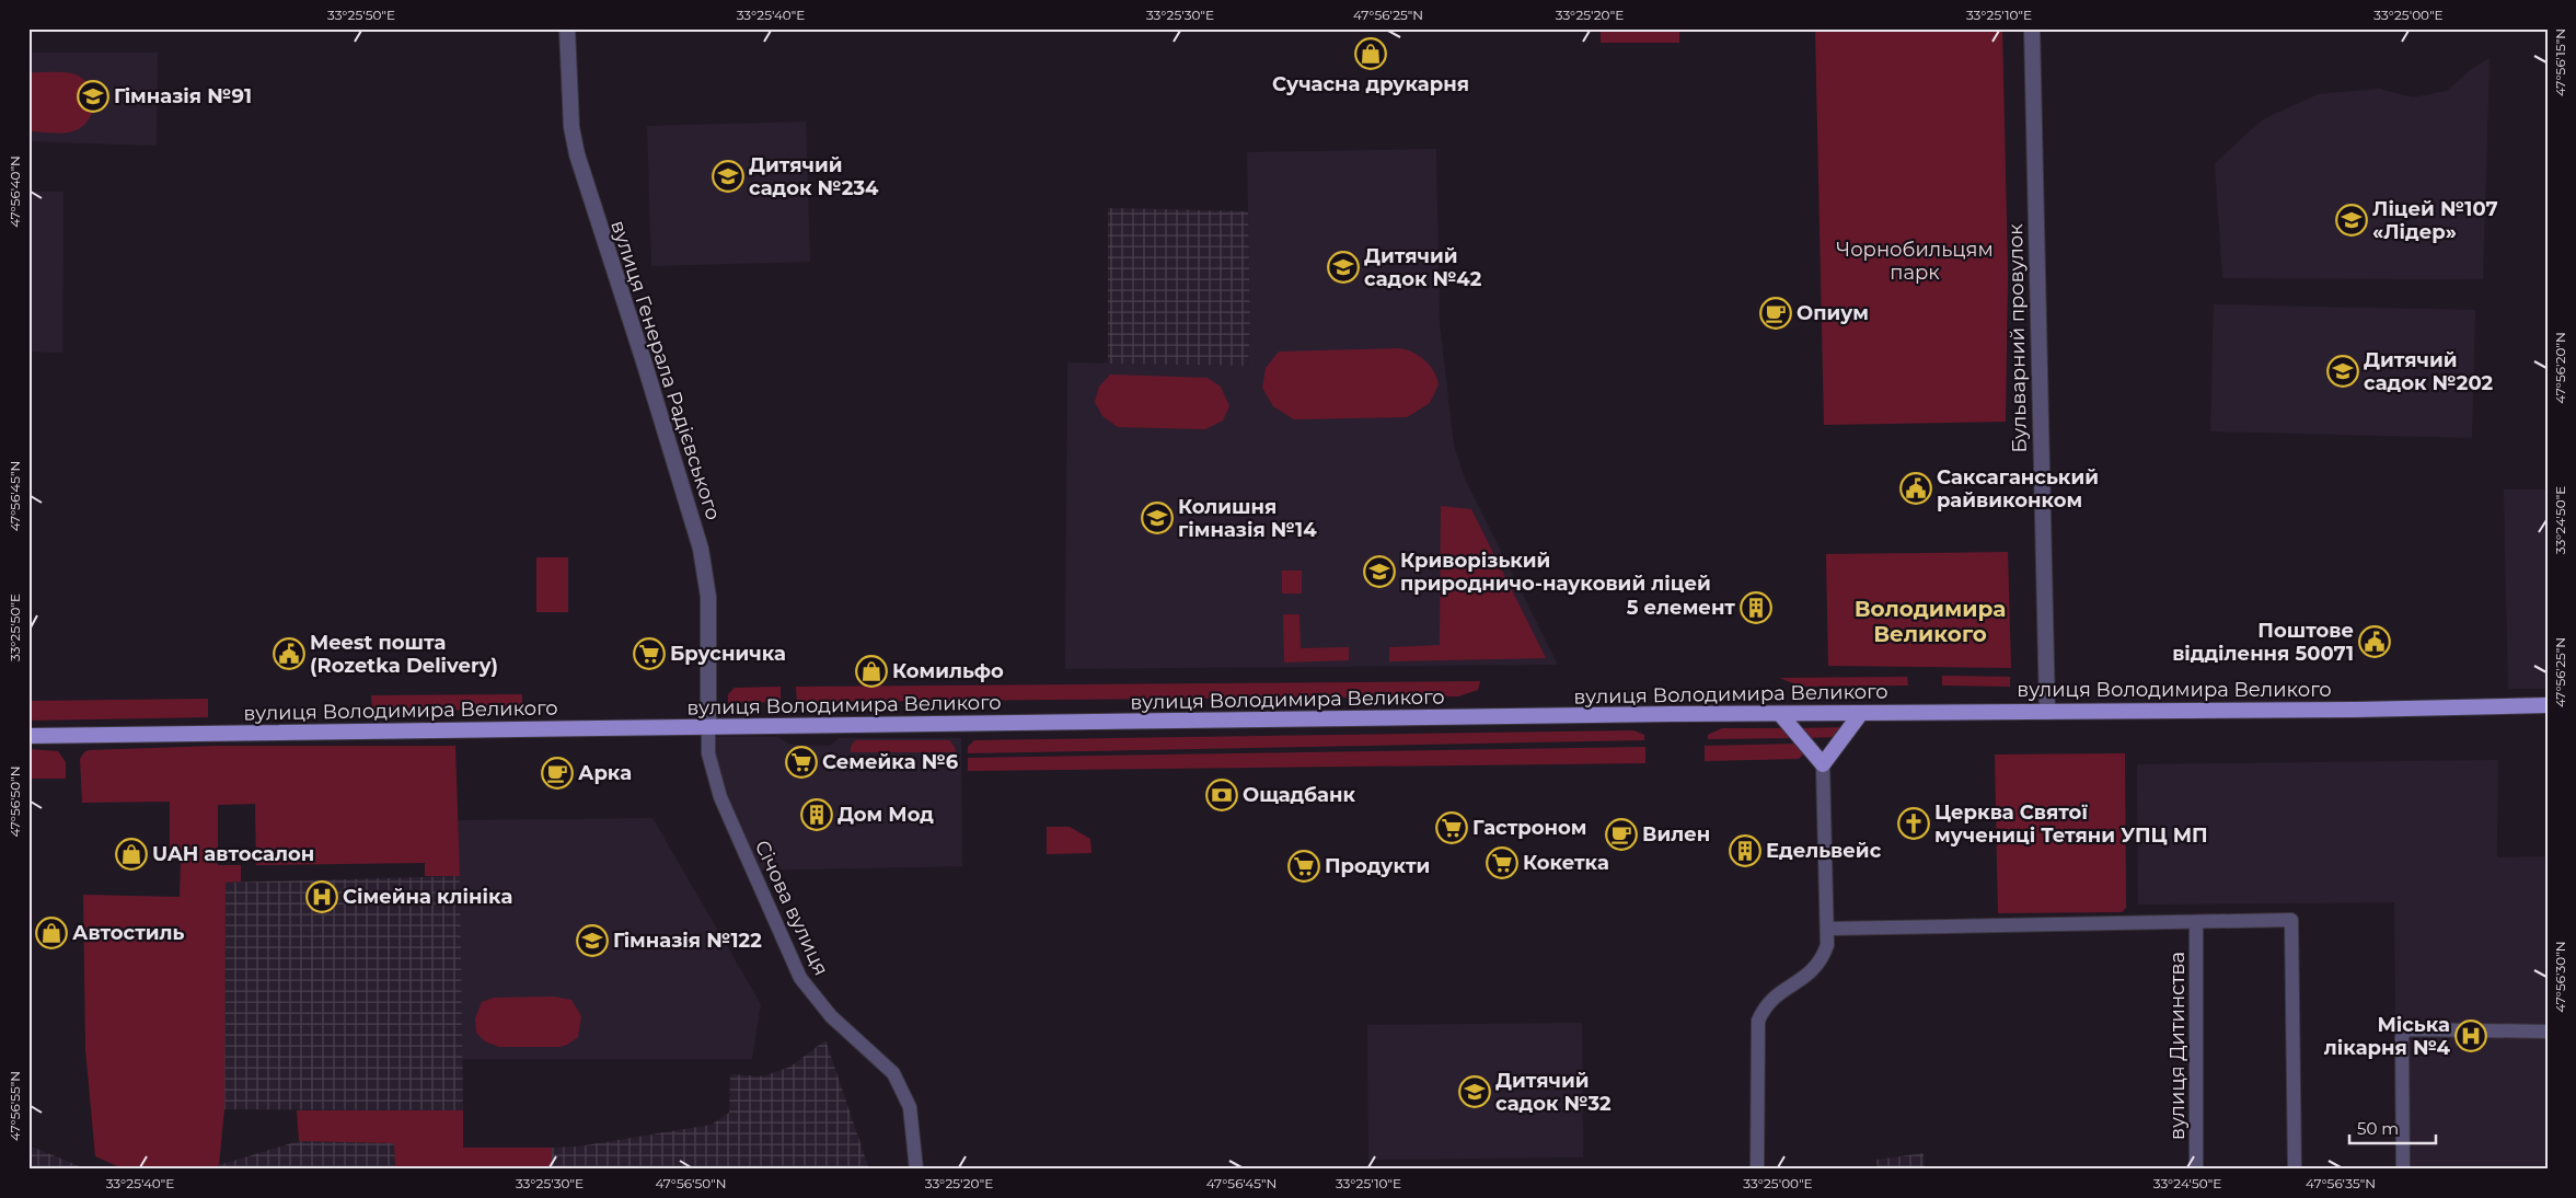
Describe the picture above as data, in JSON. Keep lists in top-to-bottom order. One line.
{"streets":{"main road":["вулиця Володимира Великого"],"street":["Бульварний провулок","вулиця Генерала Радієвського","Січова вулиця","вулиця Дитинства"]},"crossings":[["Бульварний провулок","вулиця Володимира Великого"],["вулиця Генерала Радієвського","вулиця Володимира Великого"],["вулиця Генерала Радієвського","Січова вулиця"],["вулиця Володимира Великого","Січова вулиця"]],"districts":["Володимира Великого"],"parks":["Чорнобильцям парк"],"places":{"shop":["Сучасна друкарня","Комильфо","UAH автосалон","Автостиль"],"school or university":["Гімназія №91","Дитячий садок №234","Ліцей №107 «Лідер»","Дитячий садок №42","Дитячий садок №202","Колишня гімназія №14","Криворізький природничо-науковий ліцей","Гімназія №122","Дитячий садок №32"],"cafe":["Опиум","Арка","Вилен"],"public building":["Саксаганський райвиконком","Поштове відділення 50071","Meest пошта (Rozetka Delivery)"],"building":["5 елемент","Дом Мод","Едельвейс"],"supermarket":["Брусничка","Семейка №6","Гастроном","Кокетка","Продукти"],"bank":["Ощадбанк"],"church":["Церква Святої мучениці Тетяни УПЦ МП"],"hospital":["Сімейна клініка","Міська лікарня №4"]},"scale_bar":"50 m","coordinates":["33°25'50\"E","33°25'40\"E","33°25'30\"E","47°56'25\"N","33°25'20\"E","33°25'10\"E","33°25'00\"E","47°56'15\"N","47°56'40\"N","47°56'20\"N","47°56'45\"N","33°24'50\"E","47°56'50\"N","47°56'30\"N","47°56'55\"N","47°56'35\"N"]}
